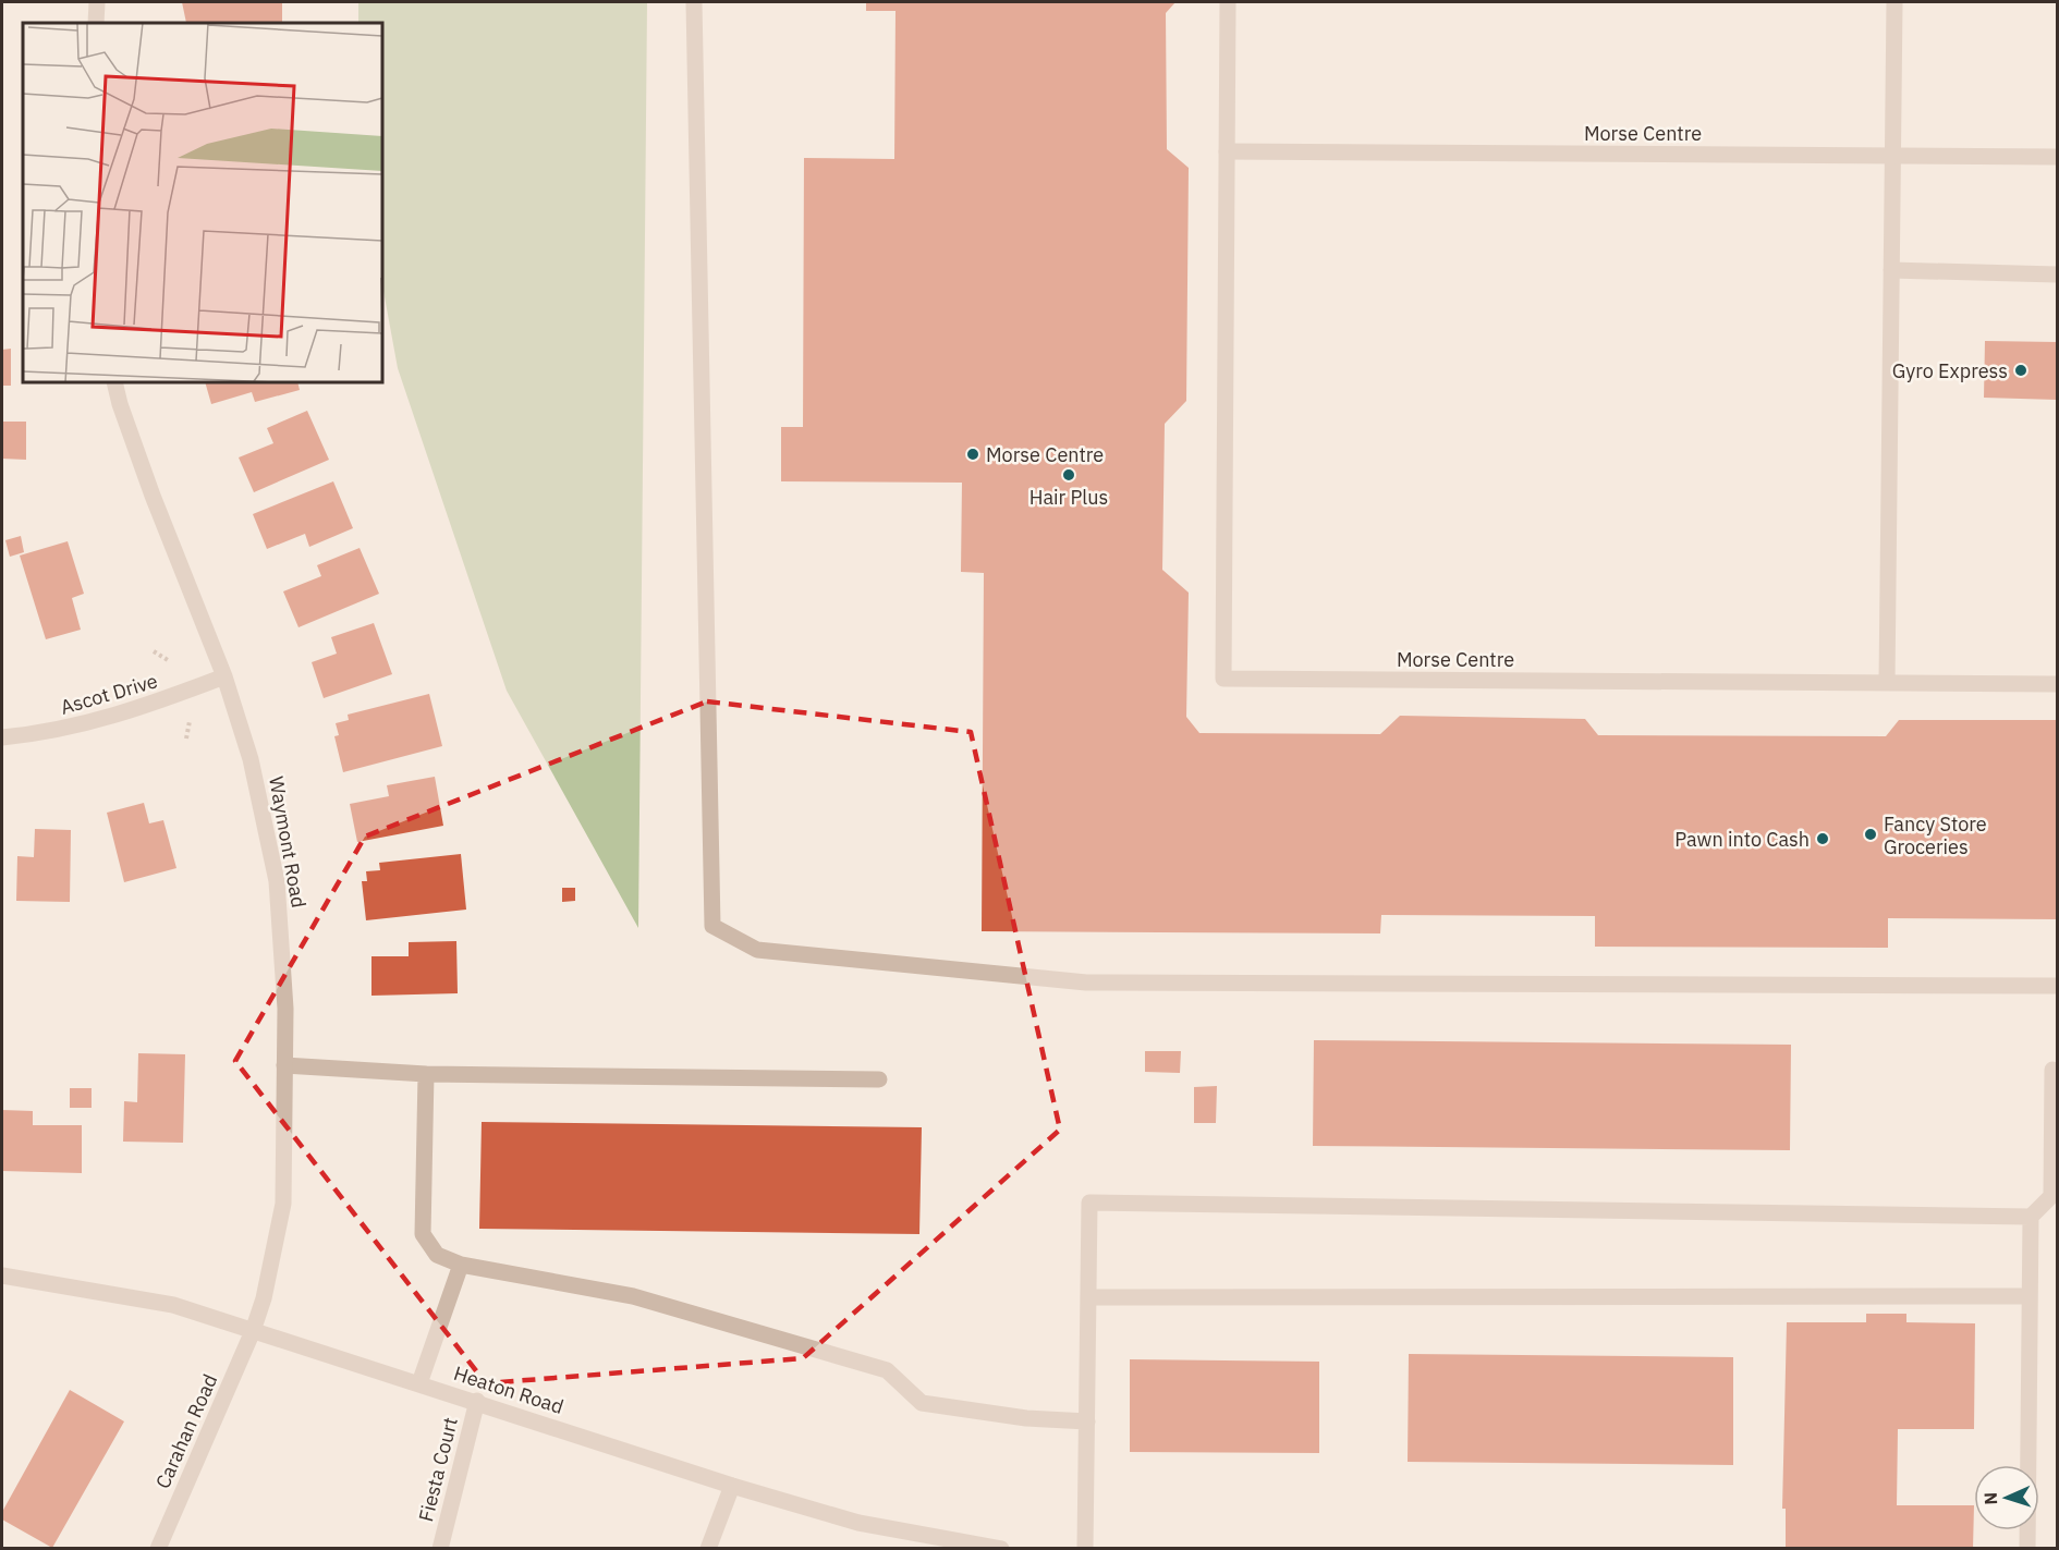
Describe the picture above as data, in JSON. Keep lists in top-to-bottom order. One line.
{"streets":{"street":["Morse Centre","Ascot Drive","Waymont Road","Heaton Road","Carahan Road","Fiesta Court"]},"crossings":[["Ascot Drive","Waymont Road"],["Waymont Road","Heaton Road"],["Waymont Road","Carahan Road"],["Heaton Road","Carahan Road"],["Heaton Road","Fiesta Court"]],"places":["Gyro Express","Morse Centre","Hair Plus","Fancy Store Groceries","Pawn into Cash"],"north":"left"}
